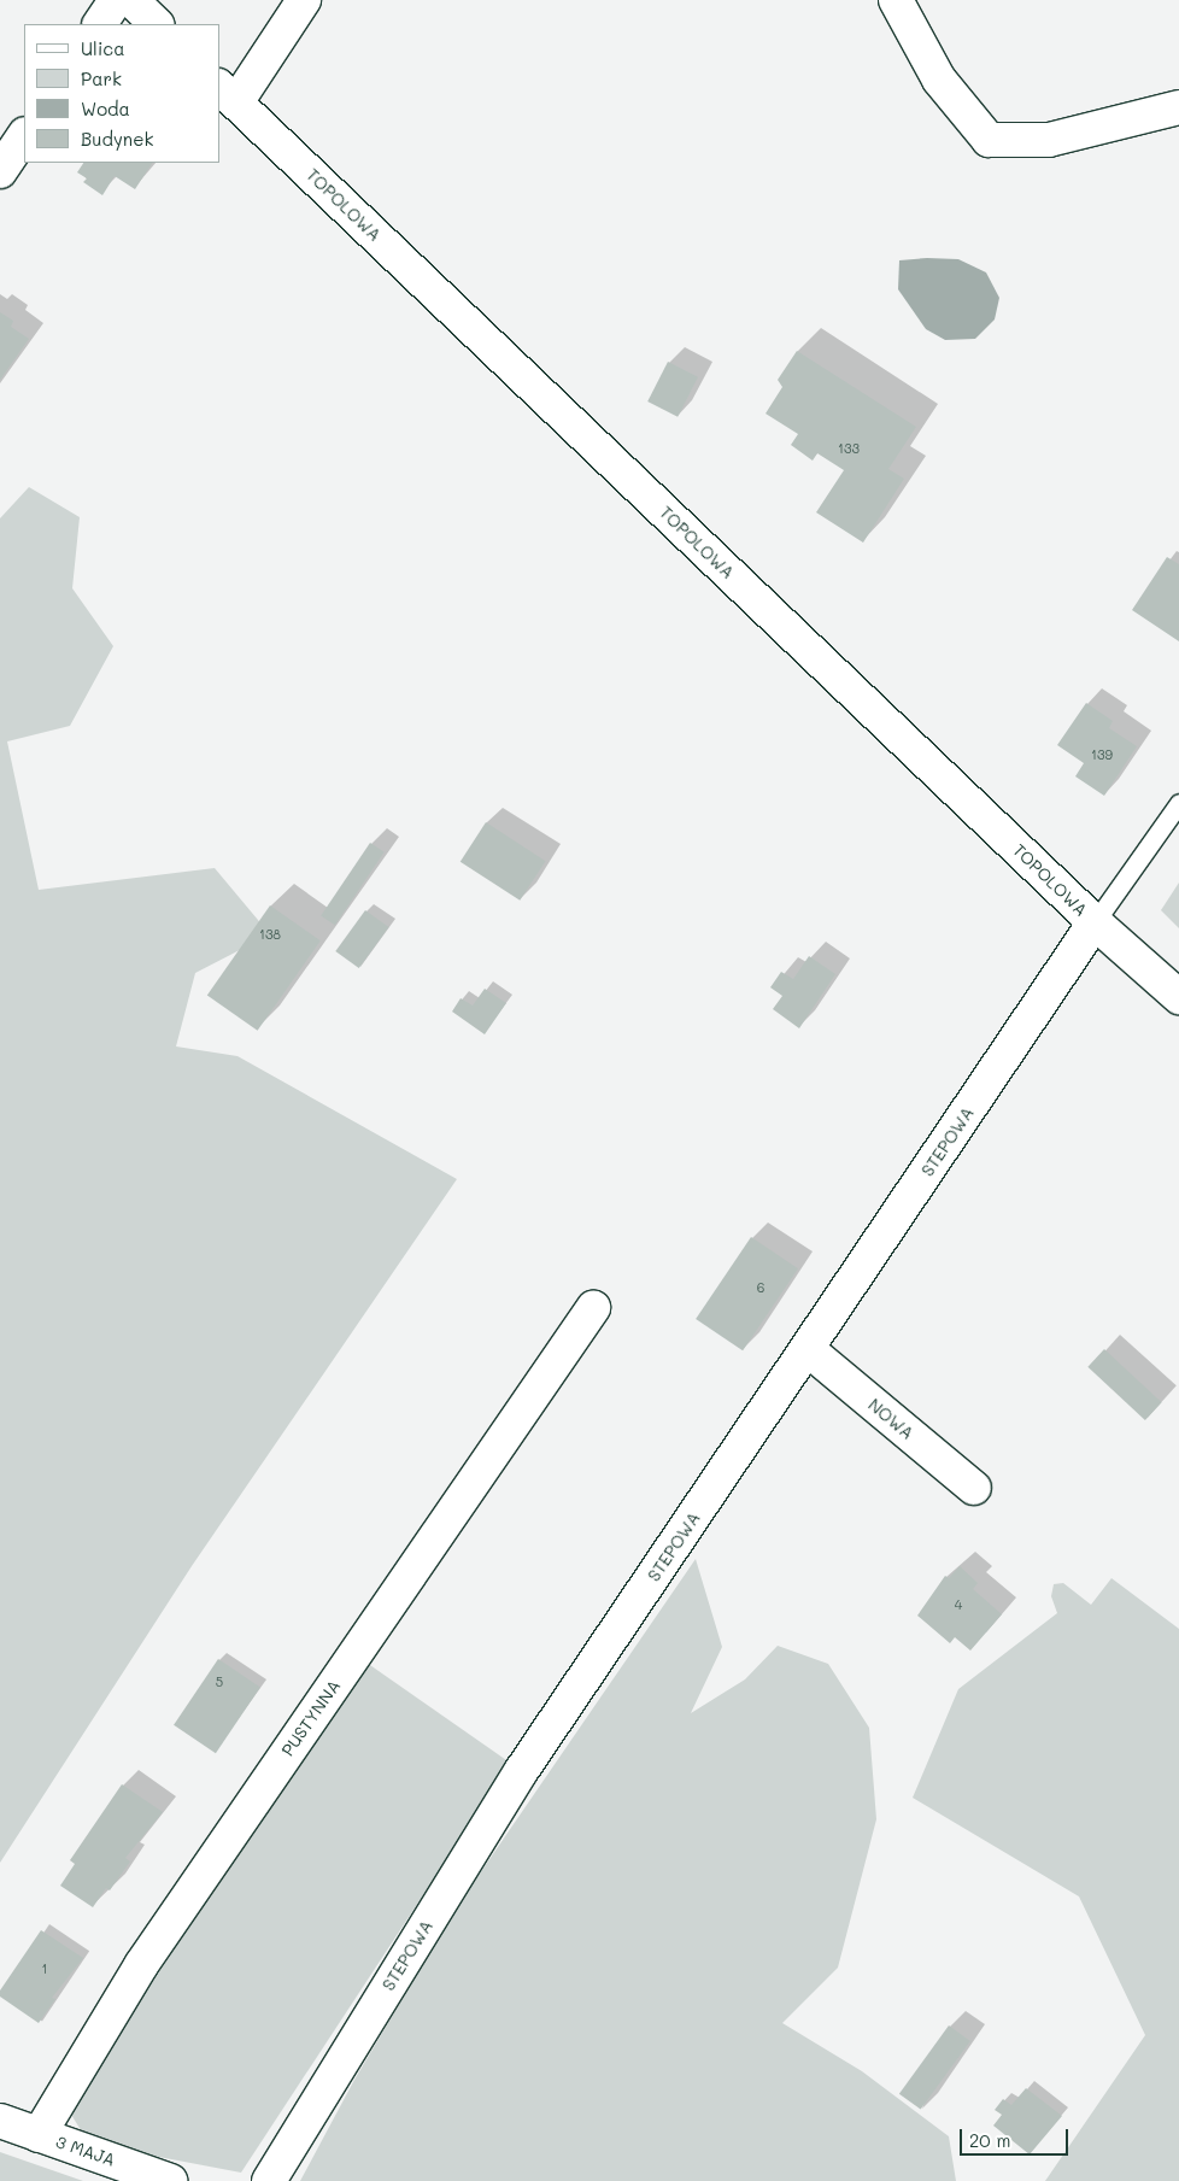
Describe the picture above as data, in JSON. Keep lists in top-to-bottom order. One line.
{"streets":{"street":["TOPOLOWA","STEPOWA","NOWA","PUSTYNNA","3 MAJA"]},"crossings":[["TOPOLOWA","STEPOWA"],["STEPOWA","NOWA"],["PUSTYNNA","3 MAJA"]],"house_numbers":["133","139","138","6","4","5","1"],"legend":["Ulica","Park","Woda","Budynek"],"scale_bar":"20 m"}
